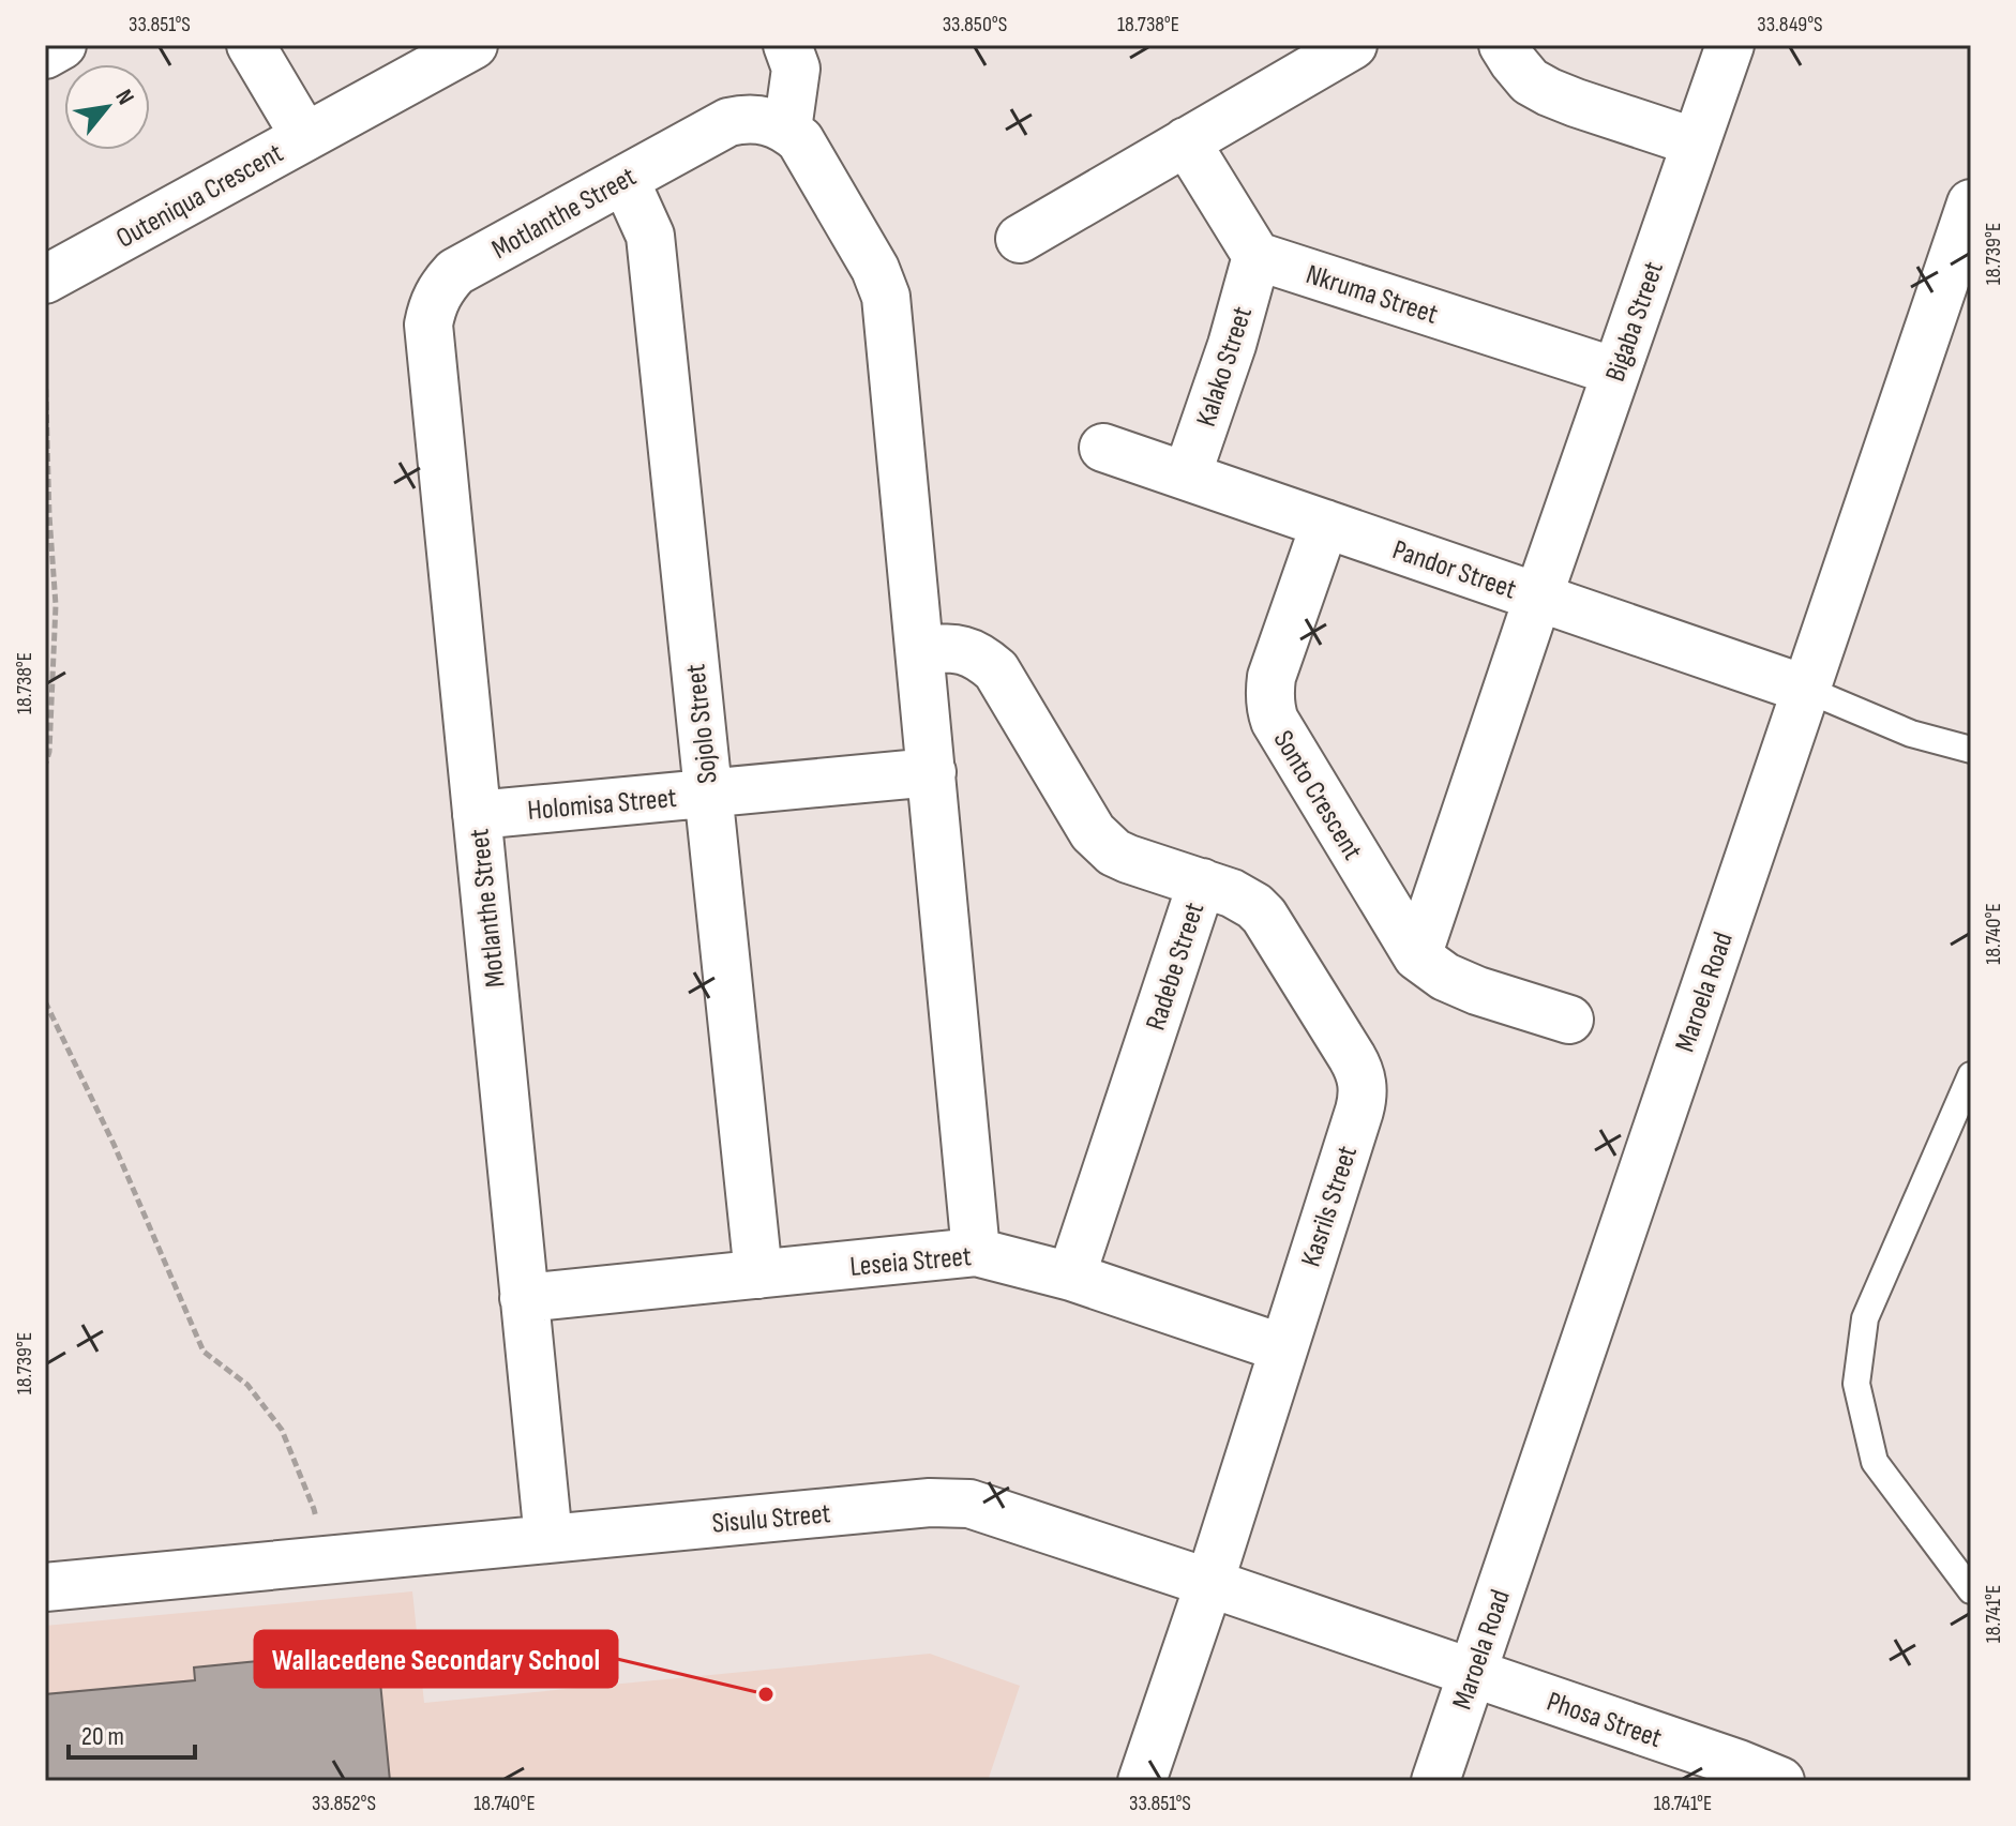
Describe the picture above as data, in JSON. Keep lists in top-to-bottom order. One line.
{"streets":{"street":["Outeniqua Crescent","Motlanthe Street","Nkruma Street","Bigaba Street","Kalako Street","Pandor Street","Sojolo Street","Sonto Crescent","Holomisa Street","Radebe Street","Maroela Road","Kasrils Street","Leseia Street","Sisulu Street","Phosa Street"]},"crossings":[["Motlanthe Street","Sojolo Street"],["Motlanthe Street","Holomisa Street"],["Motlanthe Street","Leseia Street"],["Motlanthe Street","Sisulu Street"],["Nkruma Street","Bigaba Street"],["Nkruma Street","Kalako Street"],["Bigaba Street","Pandor Street"],["Kalako Street","Pandor Street"],["Pandor Street","Sonto Crescent"],["Pandor Street","Maroela Road"],["Sojolo Street","Holomisa Street"],["Sojolo Street","Leseia Street"],["Radebe Street","Kasrils Street"],["Radebe Street","Leseia Street"],["Maroela Road","Sisulu Street"],["Maroela Road","Phosa Street"],["Kasrils Street","Leseia Street"],["Kasrils Street","Sisulu Street"],["Sisulu Street","Phosa Street"]],"places":["Wallacedene Secondary School"],"scale_bar":"20 m","north":"top right","coordinates":["33.851°S","33.850°S","18.738°E","33.849°S","18.739°E","18.740°E","18.741°E","33.852°S"]}
